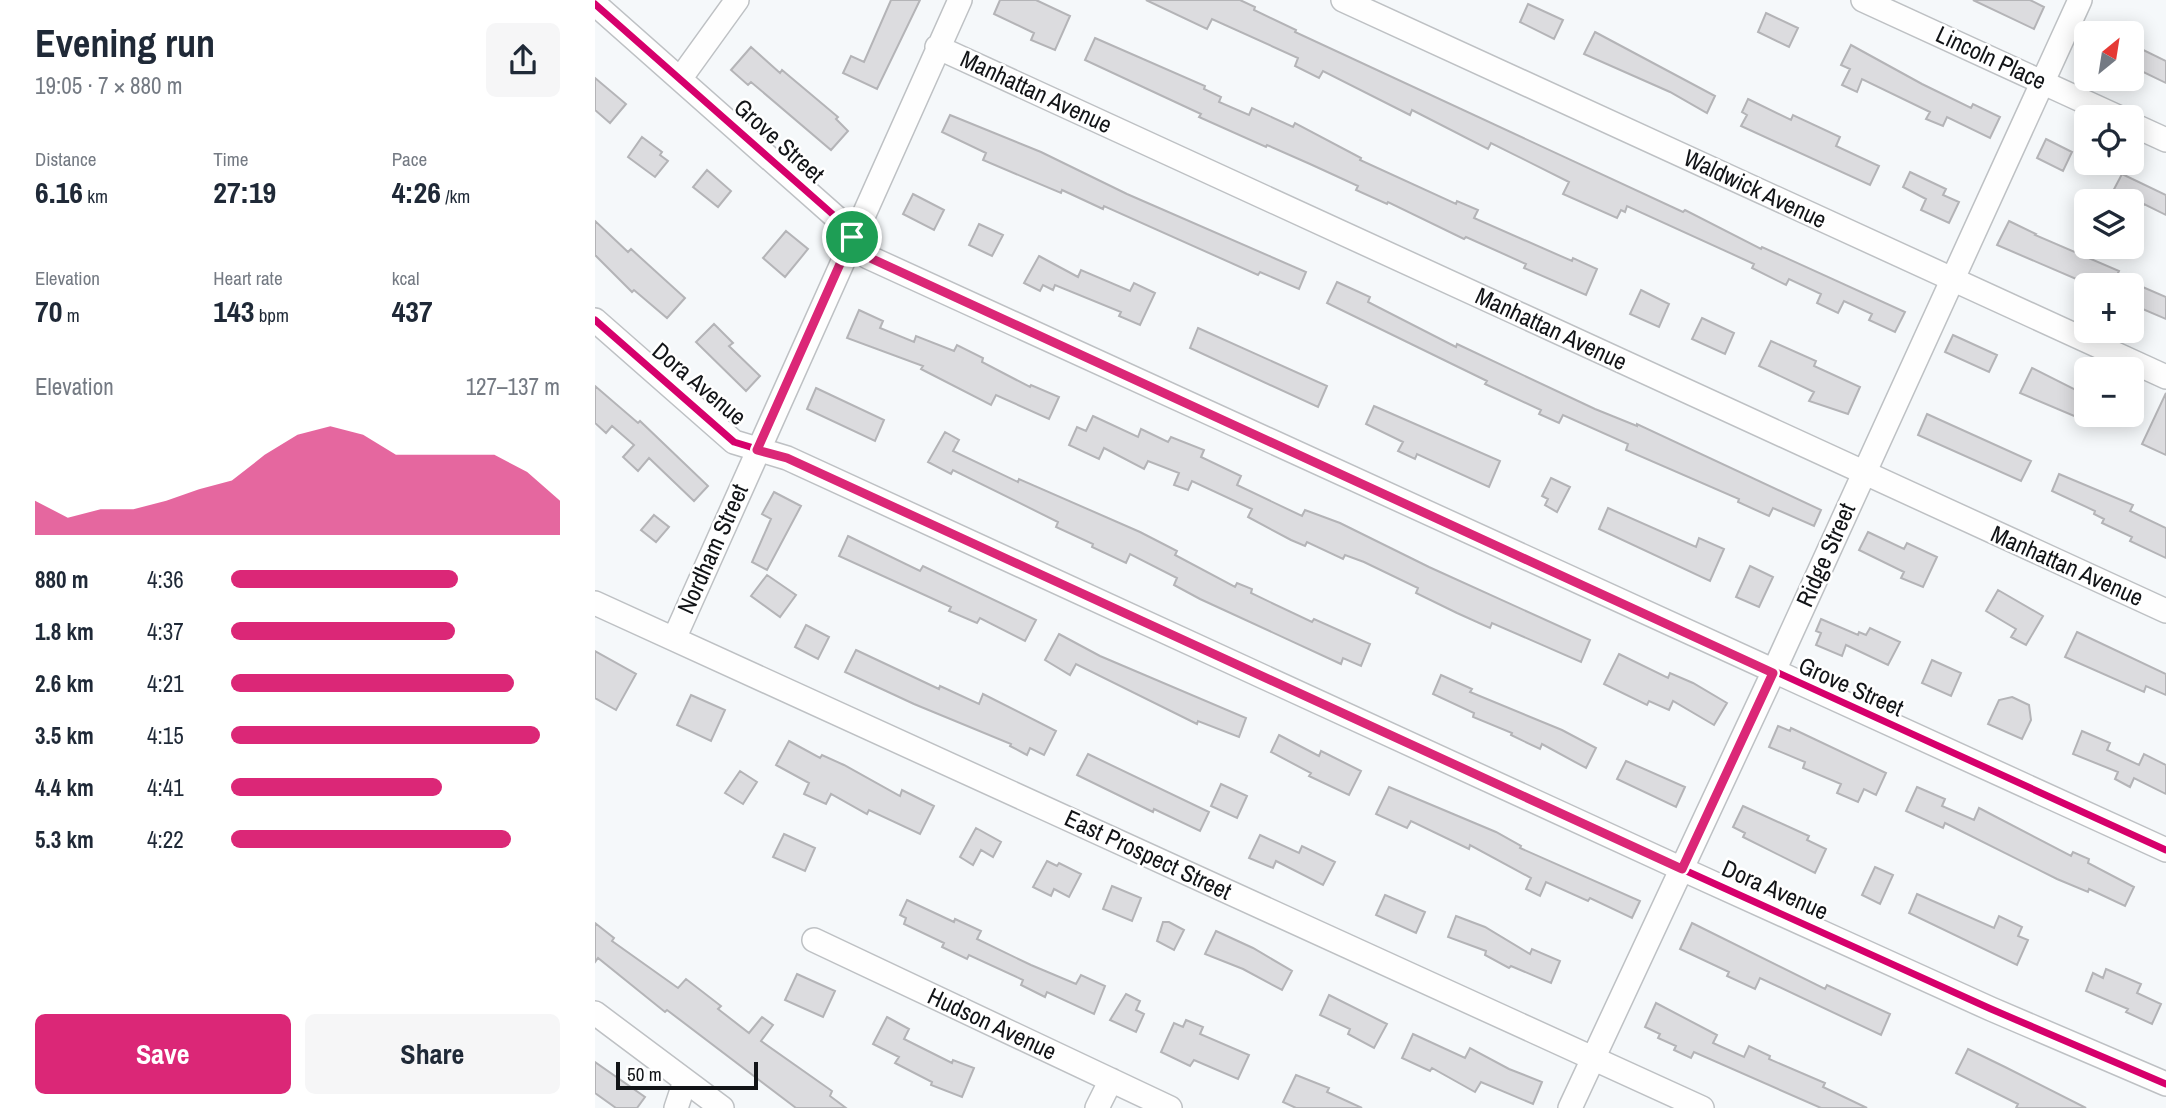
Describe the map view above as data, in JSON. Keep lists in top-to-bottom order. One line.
{"streets":{"street":["Lincoln Place","Manhattan Avenue","Grove Street","Waldwick Avenue","Dora Avenue","Nordham Street","Ridge Street","East Prospect Street","Hudson Avenue"]},"crossings":[["Lincoln Place","Ridge Street"],["Manhattan Avenue","Nordham Street"],["Manhattan Avenue","Ridge Street"],["Grove Street","Nordham Street"],["Grove Street","Ridge Street"],["Waldwick Avenue","Ridge Street"],["Dora Avenue","Nordham Street"],["Dora Avenue","Ridge Street"],["Nordham Street","East Prospect Street"],["Ridge Street","East Prospect Street"]],"scale_bar":"50 m","north":"top right","page":{"heading":["Evening run","19:05 · 7 × 880 m"],"map_buttons":["+","−"],"stats":[["Distance","6.16 km"],["Time","27:19"],["Pace","4:26 /km"],["Elevation","70 m"],["Heart rate","143 bpm"],["kcal","437"]],"chart":["Elevation","127–137 m"],"list":[{"name":"880 m","note":"4:36"},{"name":"1.8 km","note":"4:37"},{"name":"2.6 km","note":"4:21"},{"name":"3.5 km","note":"4:15"},{"name":"4.4 km","note":"4:41"},{"name":"5.3 km","note":"4:22"}],"buttons":["Save","Share"],"scale":"50 m"}}
